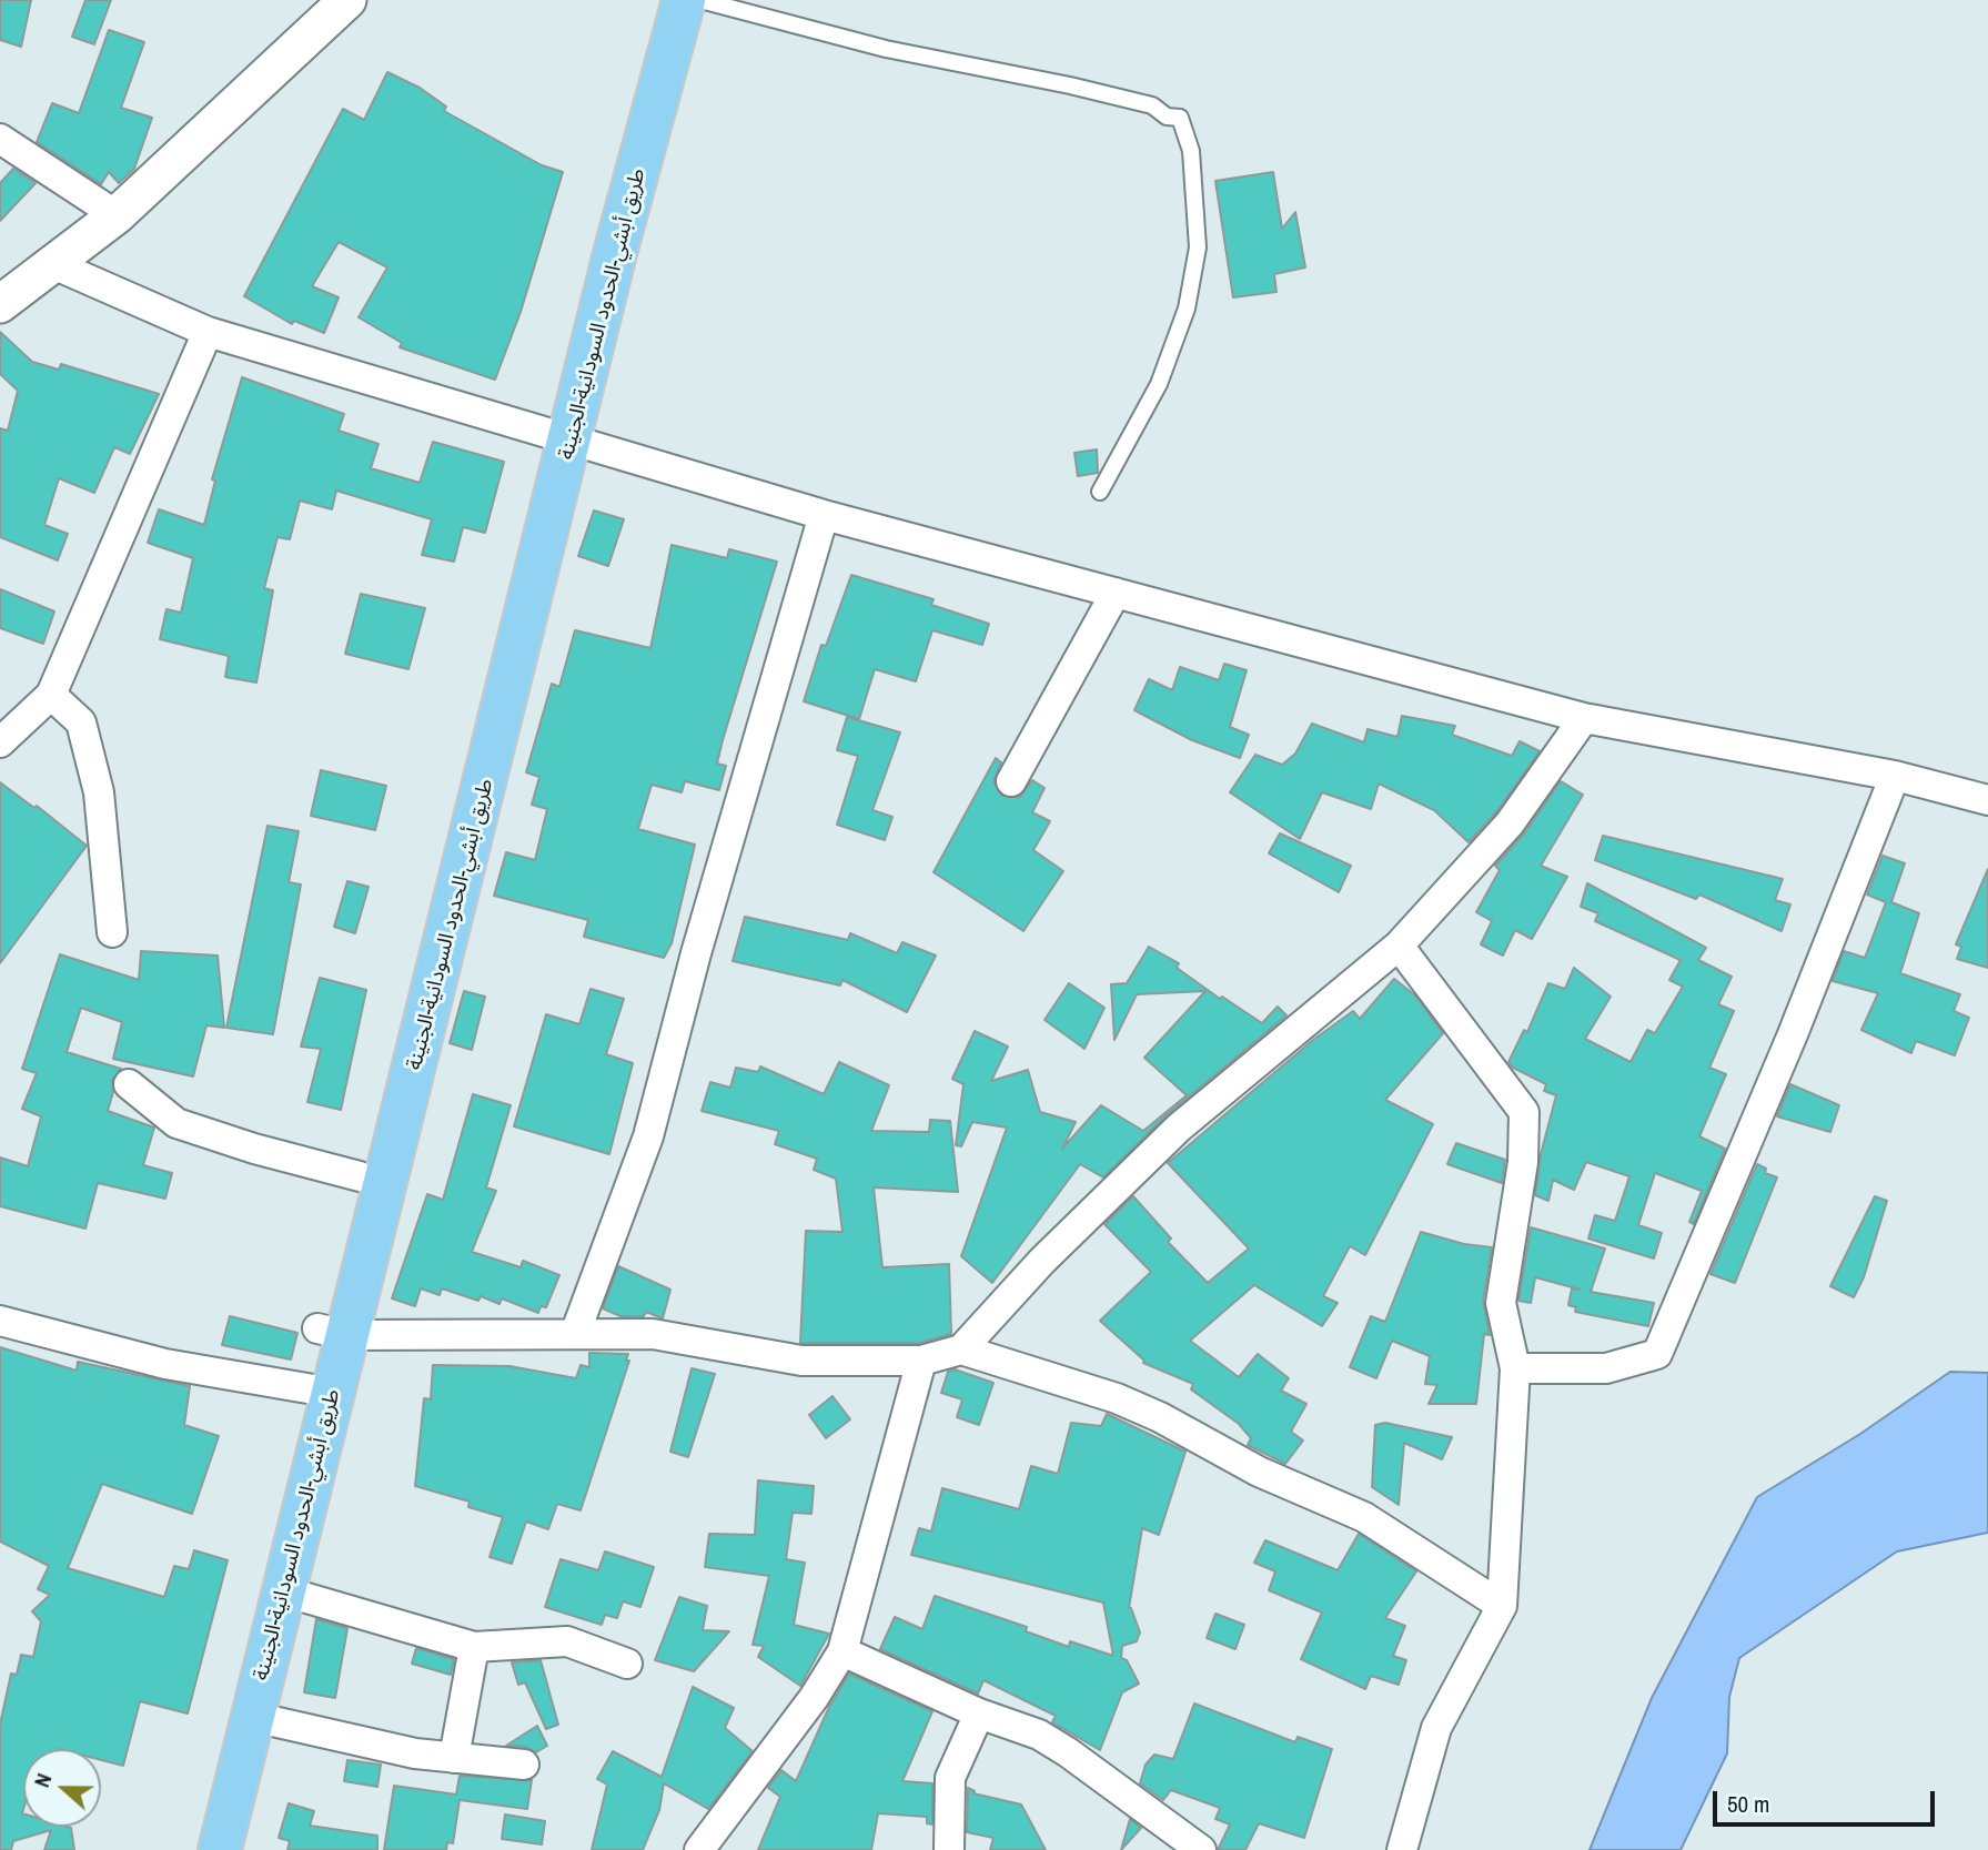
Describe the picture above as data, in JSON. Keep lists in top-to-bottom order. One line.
{"streets":{"highway":["طريق أبشي-الحدود السودانية-الجنينة"]},"scale_bar":"50 m","north":"left"}
